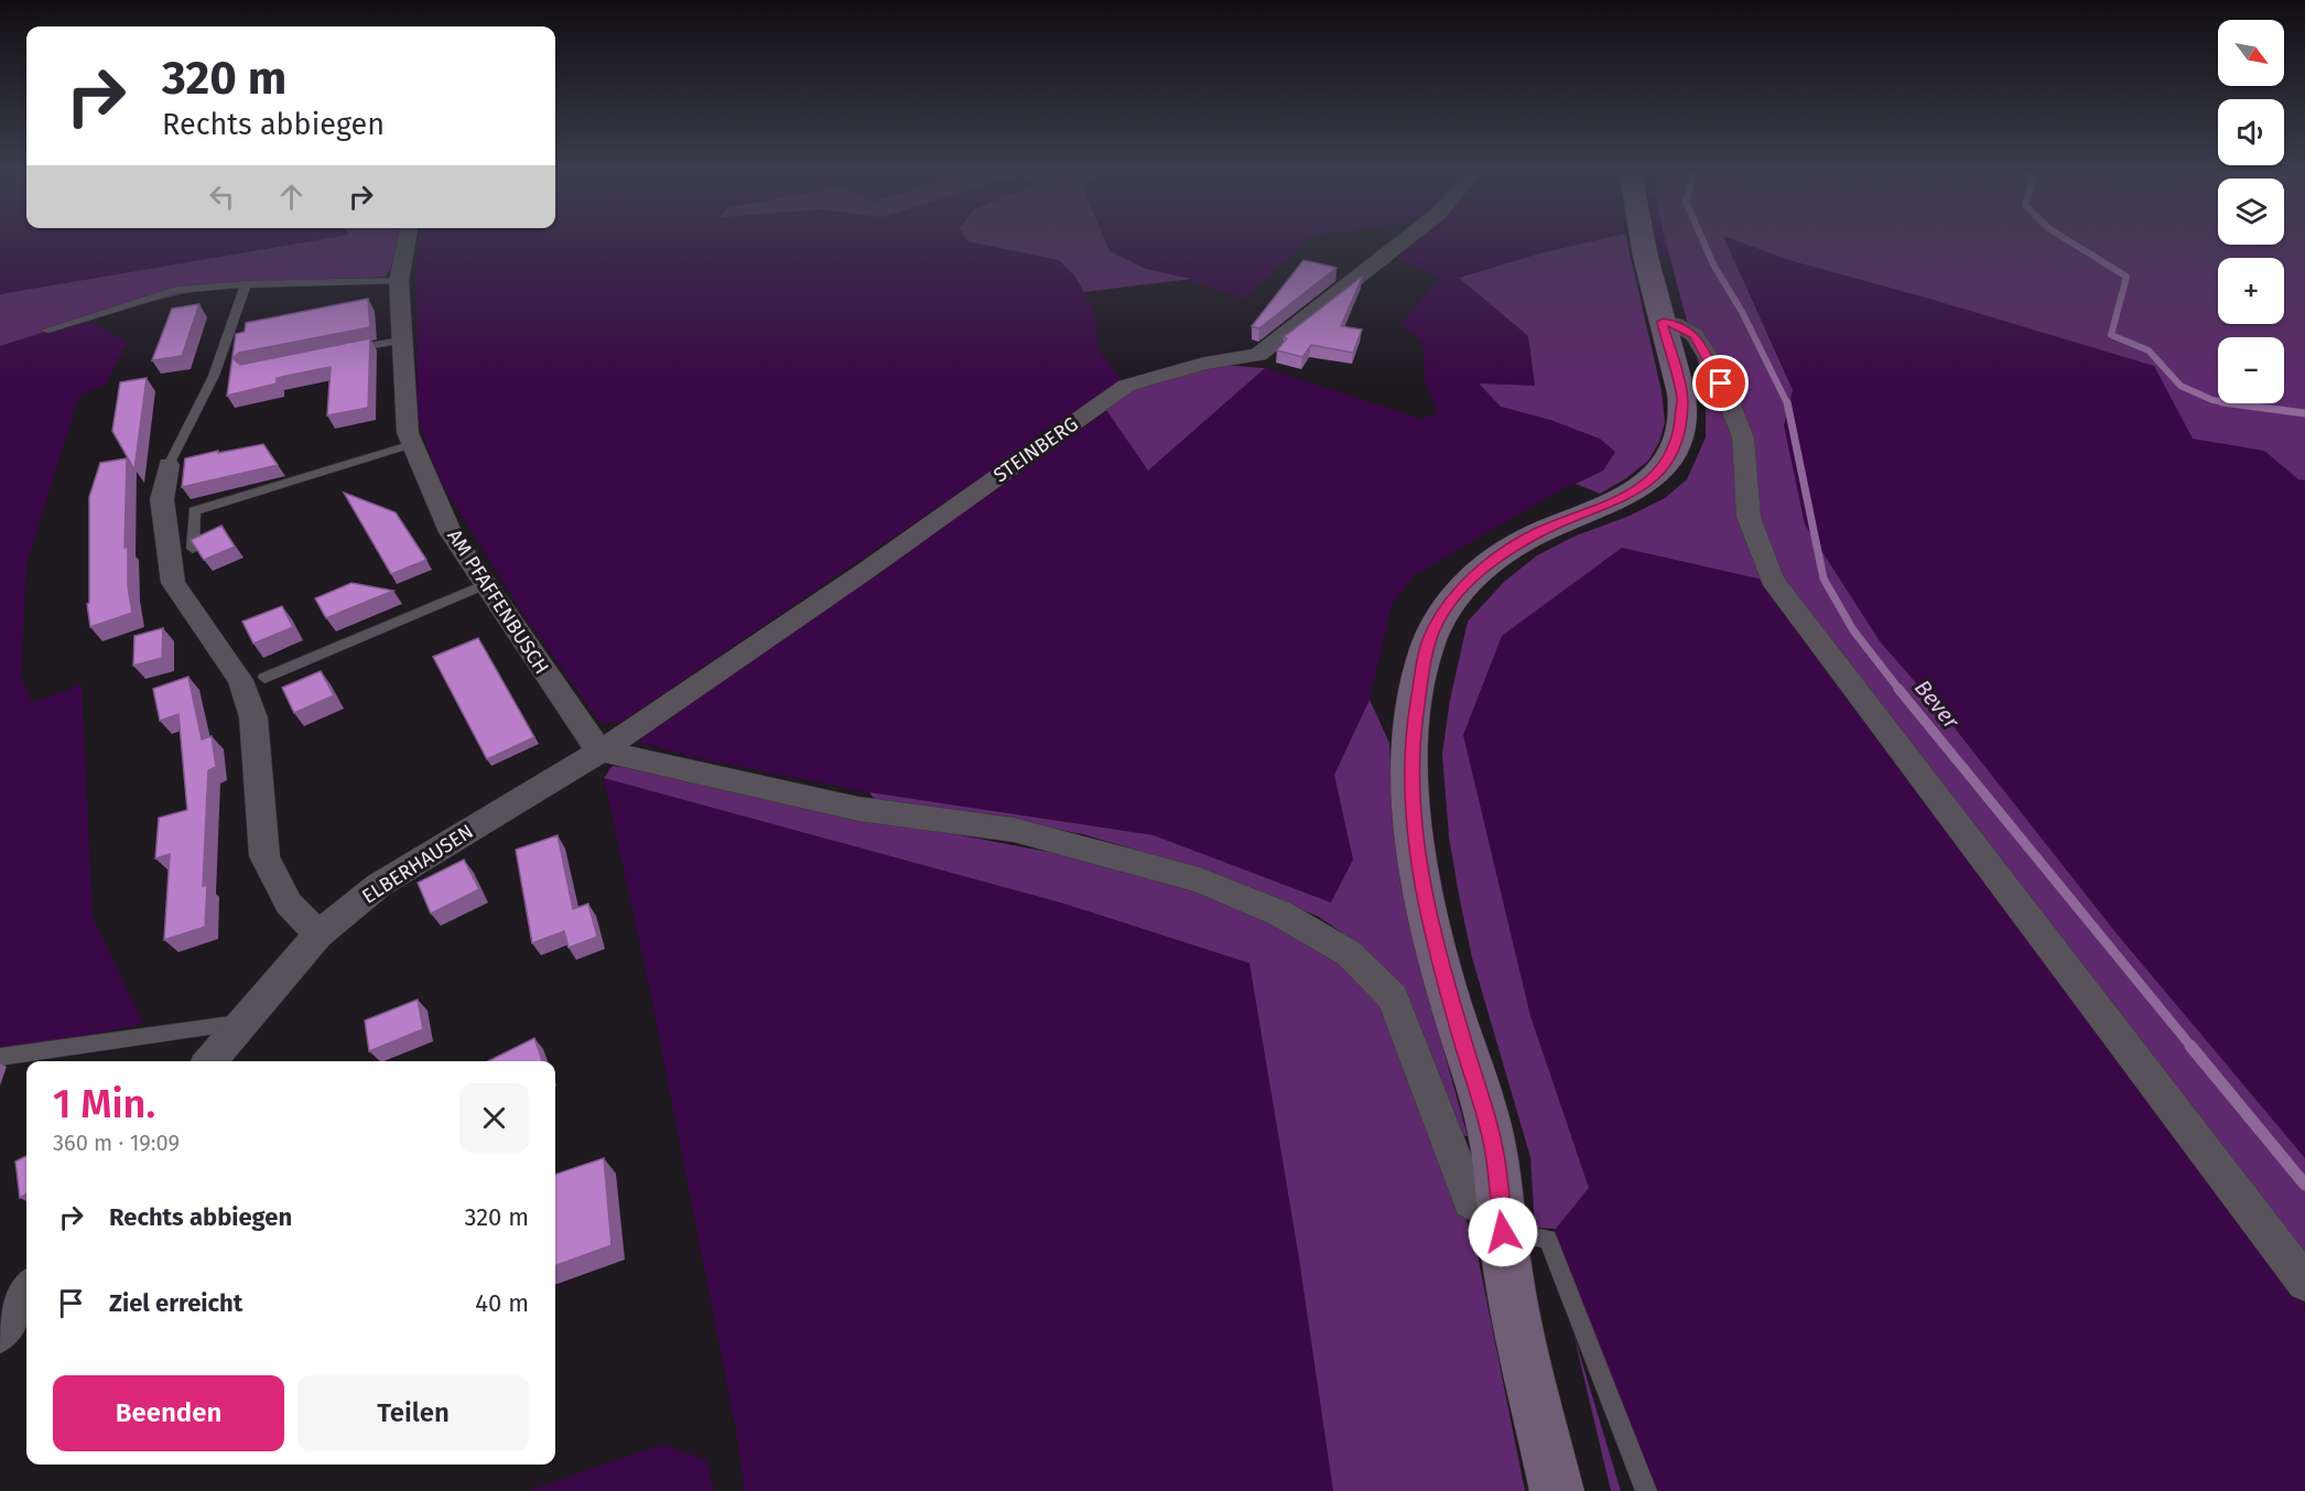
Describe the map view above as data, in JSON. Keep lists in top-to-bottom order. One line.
{"streets":{"street":["STEINBERG","AM PFAFFENBUSCH","ELBERHAUSEN"]},"crossings":[["STEINBERG","AM PFAFFENBUSCH"],["STEINBERG","ELBERHAUSEN"],["AM PFAFFENBUSCH","ELBERHAUSEN"]],"water":["Bever"],"north":"bottom right","page":{"map_buttons":["+","−"],"turn":["320 m","Rechts abbiegen"],"heading":["1 Min.","360 m · 19:09"],"list":[{"name":"Rechts abbiegen","value":"320 m"},{"name":"Ziel erreicht","value":"40 m"}],"buttons":["Beenden","Teilen"]}}
